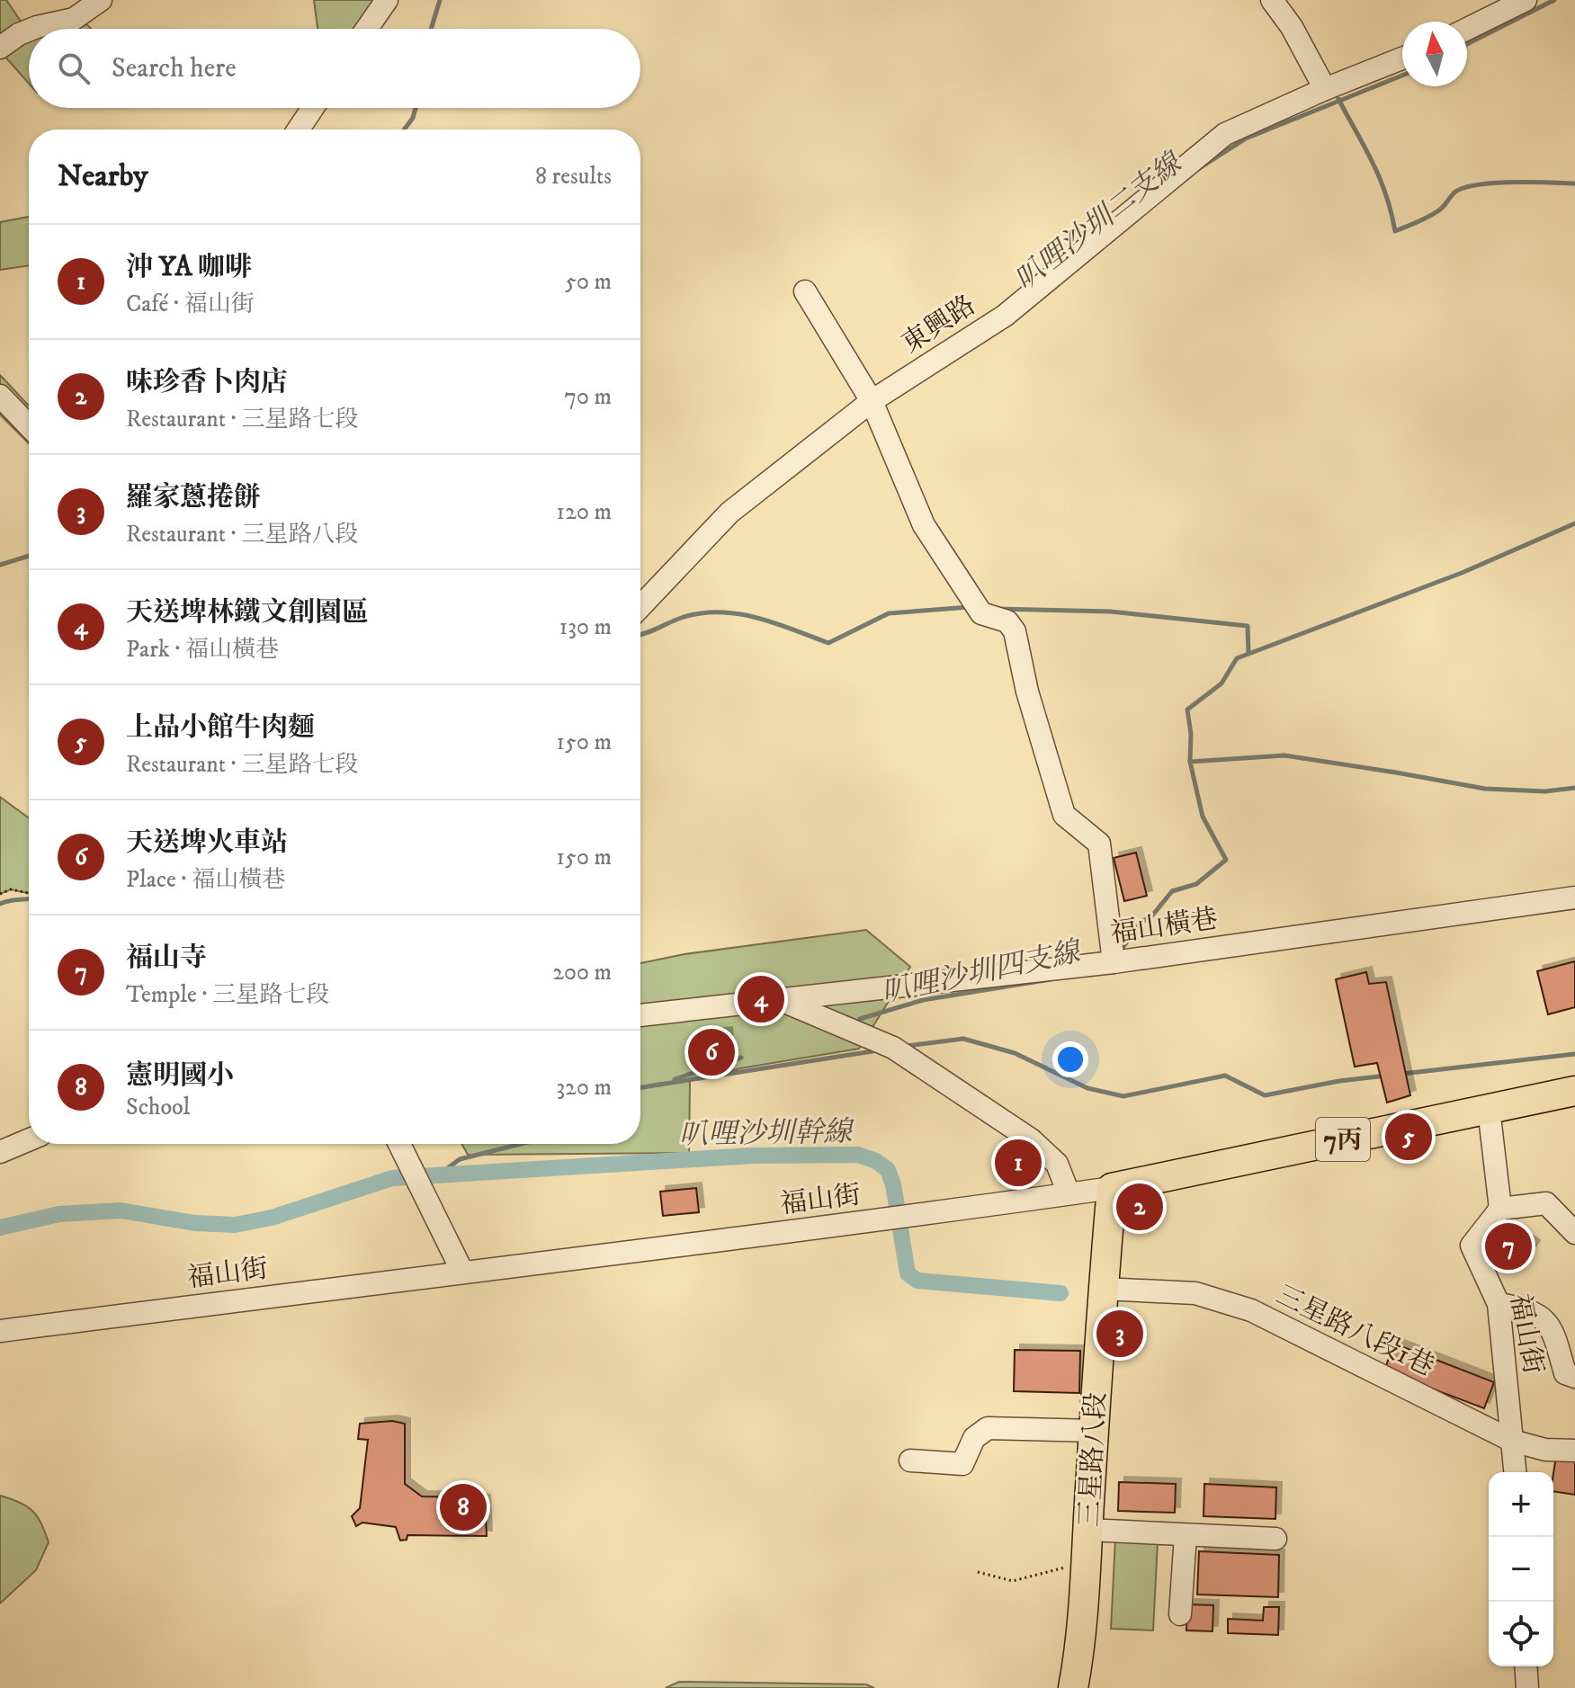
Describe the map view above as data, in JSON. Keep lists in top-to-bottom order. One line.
{"streets":{"main road":["7丙","三星路八段"],"street":["東興路","福山橫巷","福山街","三星路八段1巷"]},"crossings":[["7丙","福山街"],["7丙","三星路八段"],["福山街","三星路八段1巷"],["福山街","三星路八段"],["三星路八段1巷","三星路八段"]],"water":["叭哩沙圳二支線","叭哩沙圳四支線","叭哩沙圳幹線"],"north":"top","page":{"search":"Search here","heading":["Nearby","8 results"],"list":[{"mark":"1","name":"沖 YA 咖啡","note":"Café · 福山街","value":"50 m"},{"mark":"2","name":"味珍香卜肉店","note":"Restaurant · 三星路七段","value":"70 m"},{"mark":"3","name":"羅家蔥捲餅","note":"Restaurant · 三星路八段","value":"120 m"},{"mark":"4","name":"天送埤林鐵文創園區","note":"Park · 福山橫巷","value":"130 m"},{"mark":"5","name":"上品小館牛肉麵","note":"Restaurant · 三星路七段","value":"150 m"},{"mark":"6","name":"天送埤火車站","note":"Place · 福山橫巷","value":"150 m"},{"mark":"7","name":"福山寺","note":"Temple · 三星路七段","value":"200 m"},{"mark":"8","name":"憲明國小","note":"School","value":"320 m"}],"pins":["4","6","5","1","2","7","3","8"],"map_buttons":["+","−"]}}
